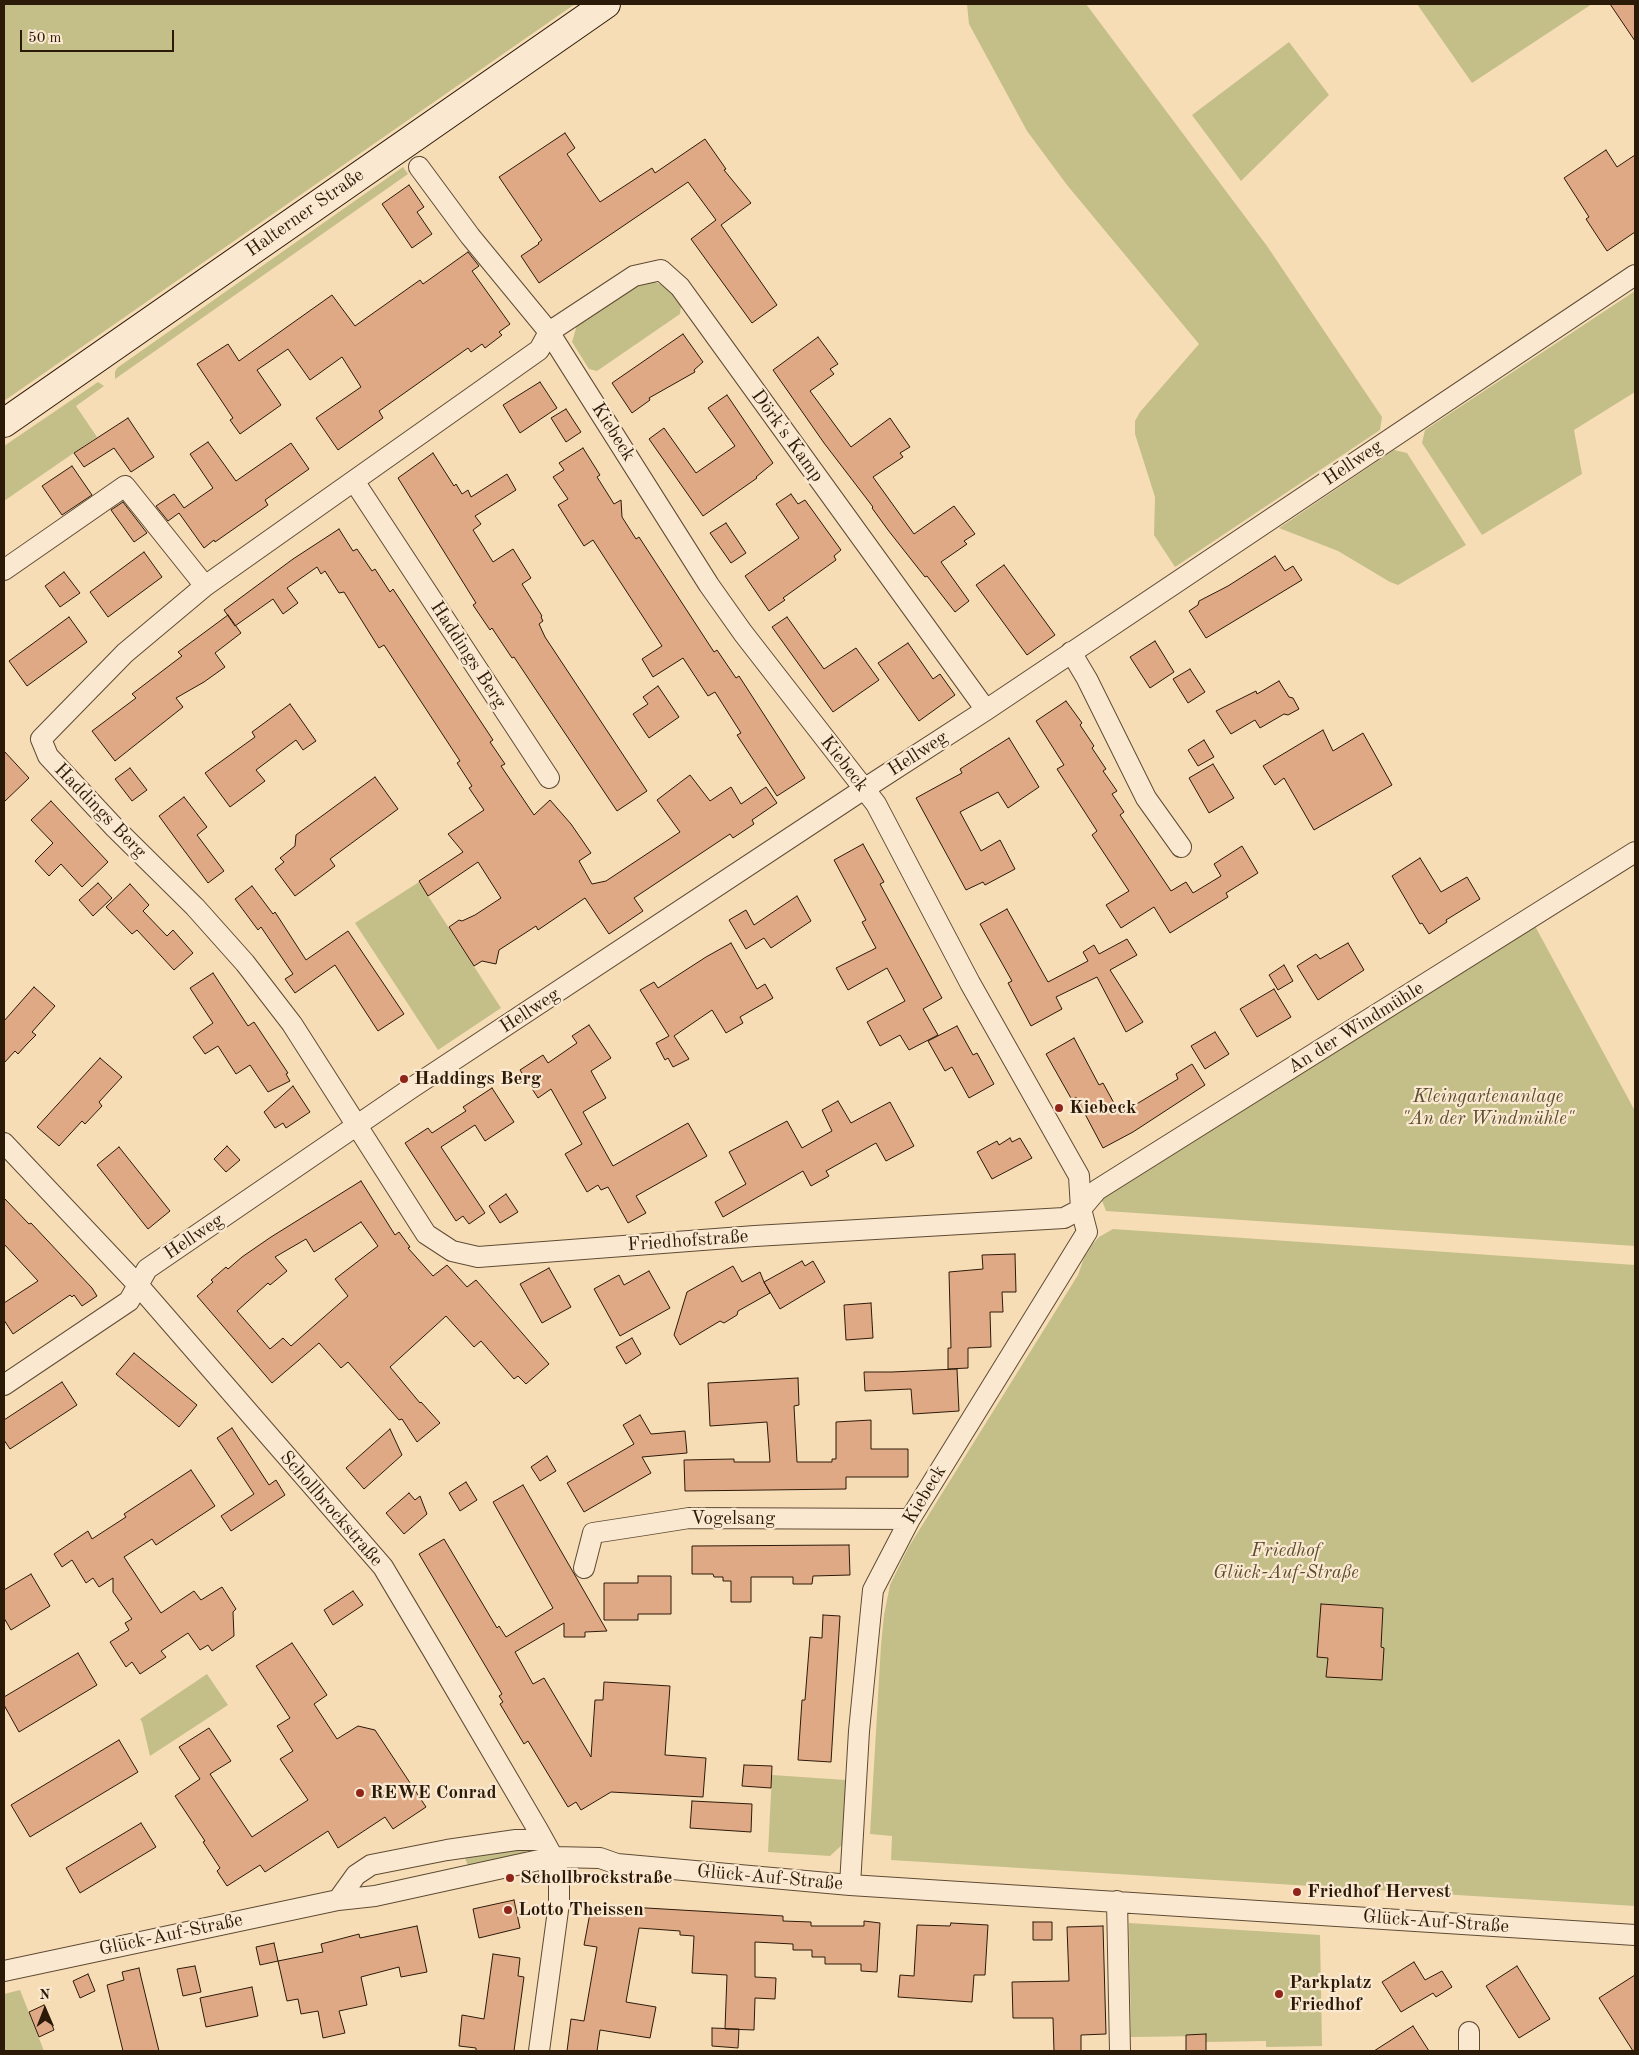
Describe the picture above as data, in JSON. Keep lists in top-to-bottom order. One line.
{"streets":{"main road":["Halterner Straße"],"street":["Kiebeck","Dörk's Kamp","Hellweg","Haddings Berg","An der Windmühle","Friedhofstraße","Schollbrockstraße","Vogelsang","Glück-Auf-Straße"]},"crossings":[["Kiebeck","Dörk's Kamp"],["Kiebeck","Hellweg"],["Kiebeck","Haddings Berg"],["Kiebeck","An der Windmühle"],["Kiebeck","Friedhofstraße"],["Kiebeck","Vogelsang"],["Kiebeck","Glück-Auf-Straße"],["Dörk's Kamp","Hellweg"],["Dörk's Kamp","Haddings Berg"],["Hellweg","Haddings Berg"],["Hellweg","Friedhofstraße"],["Hellweg","Schollbrockstraße"],["Haddings Berg","Friedhofstraße"],["An der Windmühle","Friedhofstraße"],["Schollbrockstraße","Glück-Auf-Straße"]],"parks":["Kleingartenanlage \"An der Windmühle\"","Friedhof Glück-Auf-Straße"],"places":["Haddings Berg","Kiebeck","REWE Conrad","Schollbrockstraße","Friedhof Hervest","Lotto Theissen","Parkplatz Friedhof"],"scale_bar":"50 m","north":"top"}
